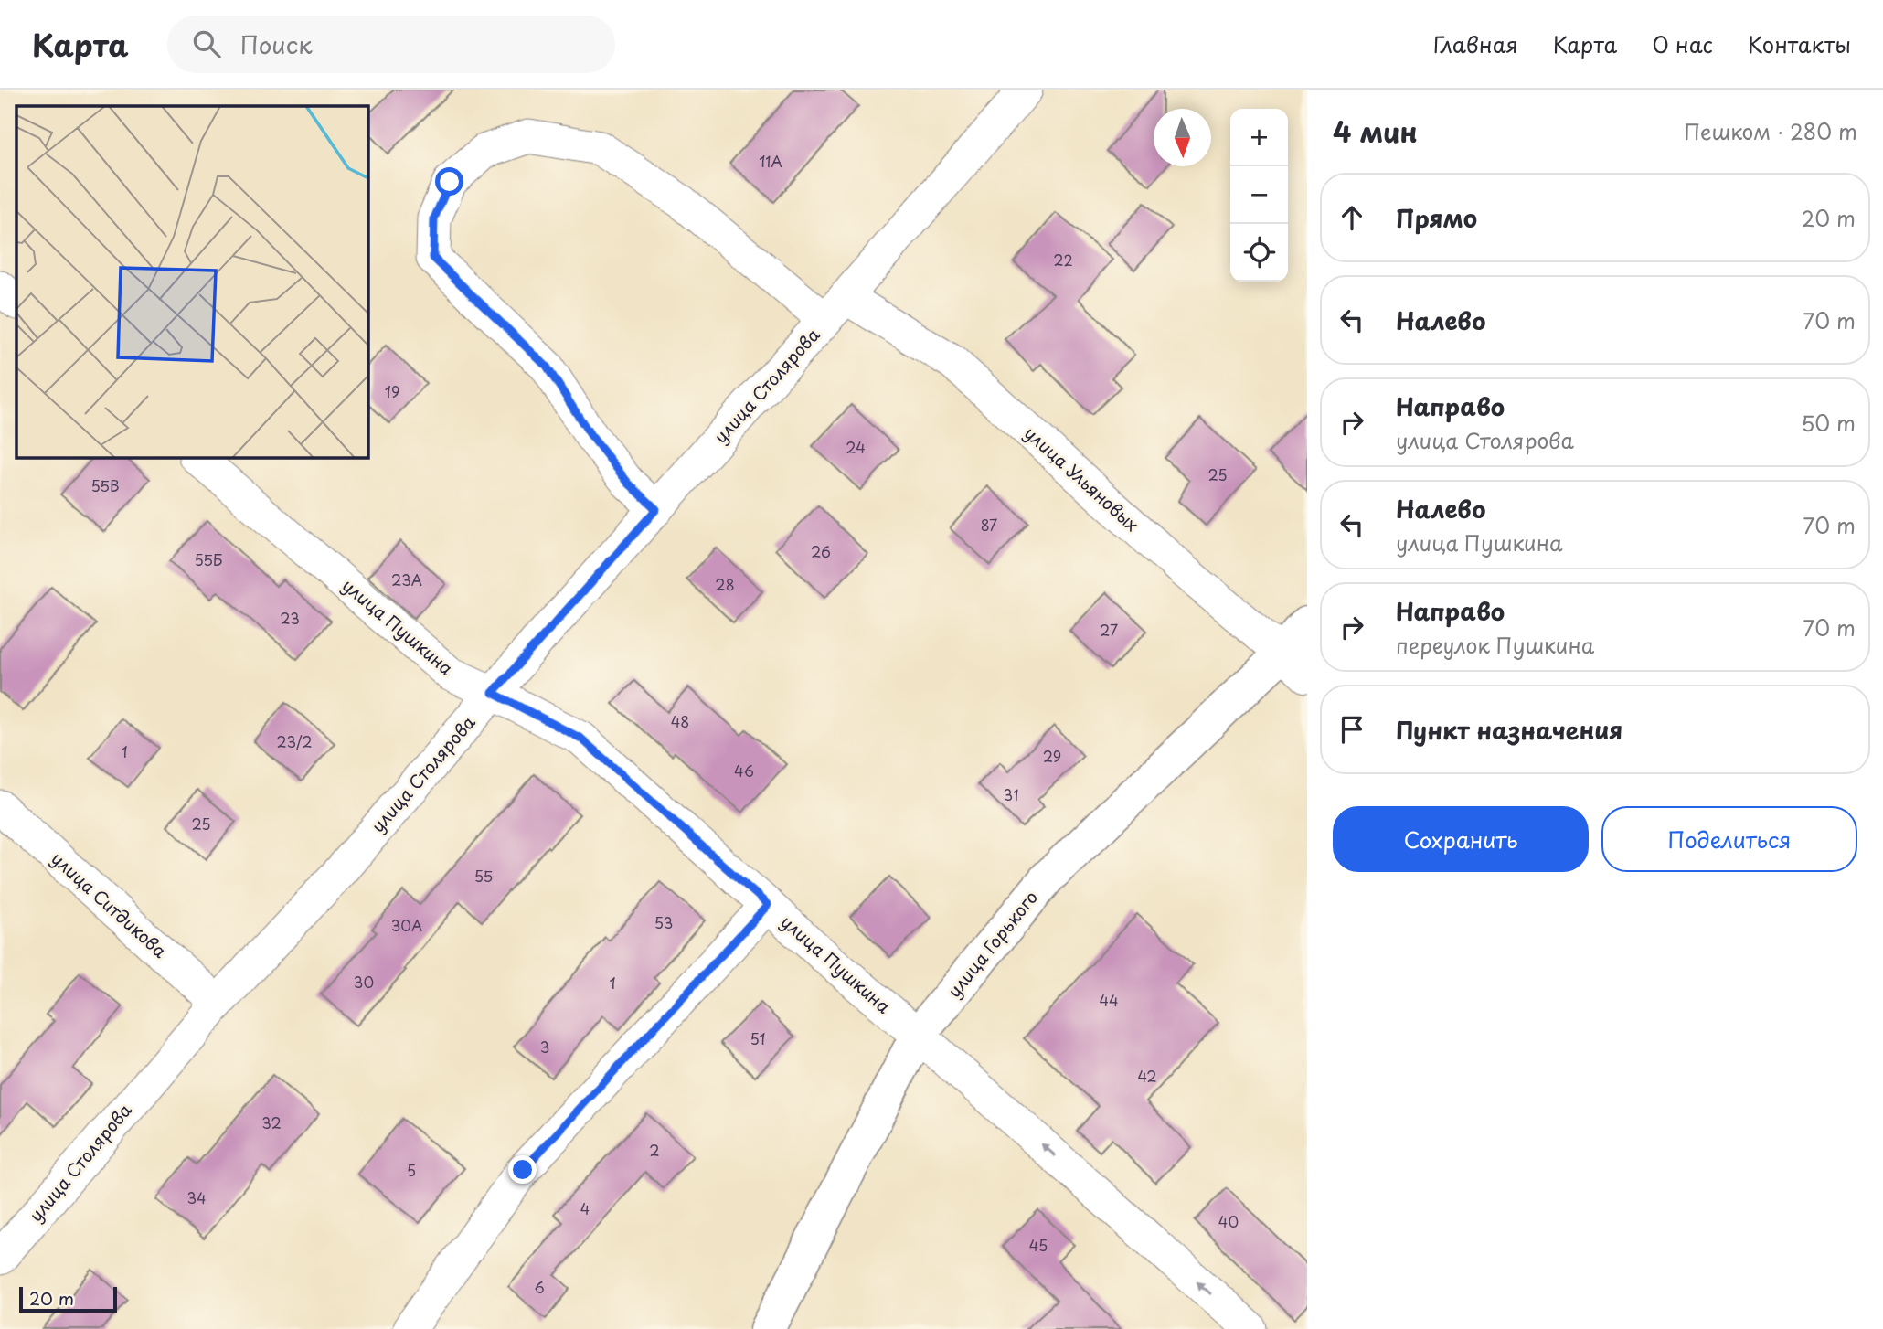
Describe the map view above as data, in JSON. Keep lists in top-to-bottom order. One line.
{"streets":{"main road":["улица Горького"],"street":["улица Столярова","улица Ульяновых","улица Пушкина","улица Ситдикова"]},"crossings":[["улица Столярова","улица Ульяновых"],["улица Столярова","улица Пушкина"],["улица Столярова","улица Ситдикова"],["улица Ульяновых","улица Горького"],["улица Пушкина","улица Горького"]],"house_numbers":["11А","22","19","24","25","55В","87","26","55Б","23А","28","23","27","48","23/2","1","29","46","31","25","55","53","30А","30","1","44","51","3","42","32","2","5","34","4","40","45","6"],"scale_bar":"20 m","north":"bottom","page":{"header":"Карта","search":"Поиск","nav":["Главная","Карта","О нас","Контакты"],"heading":["4 мин","Пешком · 280 m"],"map_buttons":["+","−"],"list":[["Прямо","20 m"],["Налево","70 m"],["Направо","улица Столярова","50 m"],["Налево","улица Пушкина","70 m"],["Направо","переулок Пушкина","70 m"],"Пункт назначения"],"buttons":["Сохранить","Поделиться"],"scale":"20 m"}}
